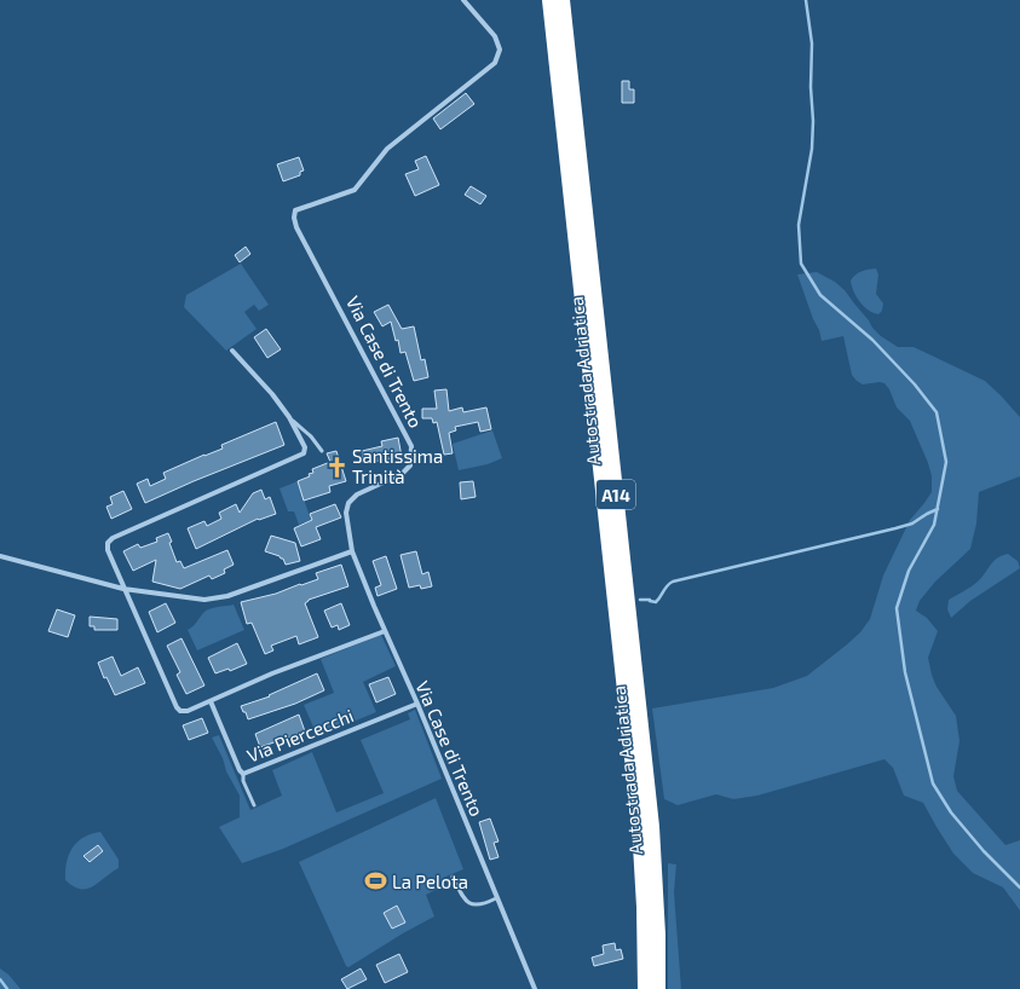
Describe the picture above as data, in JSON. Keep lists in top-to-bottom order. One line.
{"streets":{"highway":["Autostrada Adriatica","A14"],"street":["Via Case di Trento","Via Piercecchi"]},"crossings":[["Via Case di Trento","Via Piercecchi"]],"places":{"church":["Santissima Trinità"],"sports":["La Pelota"]}}
